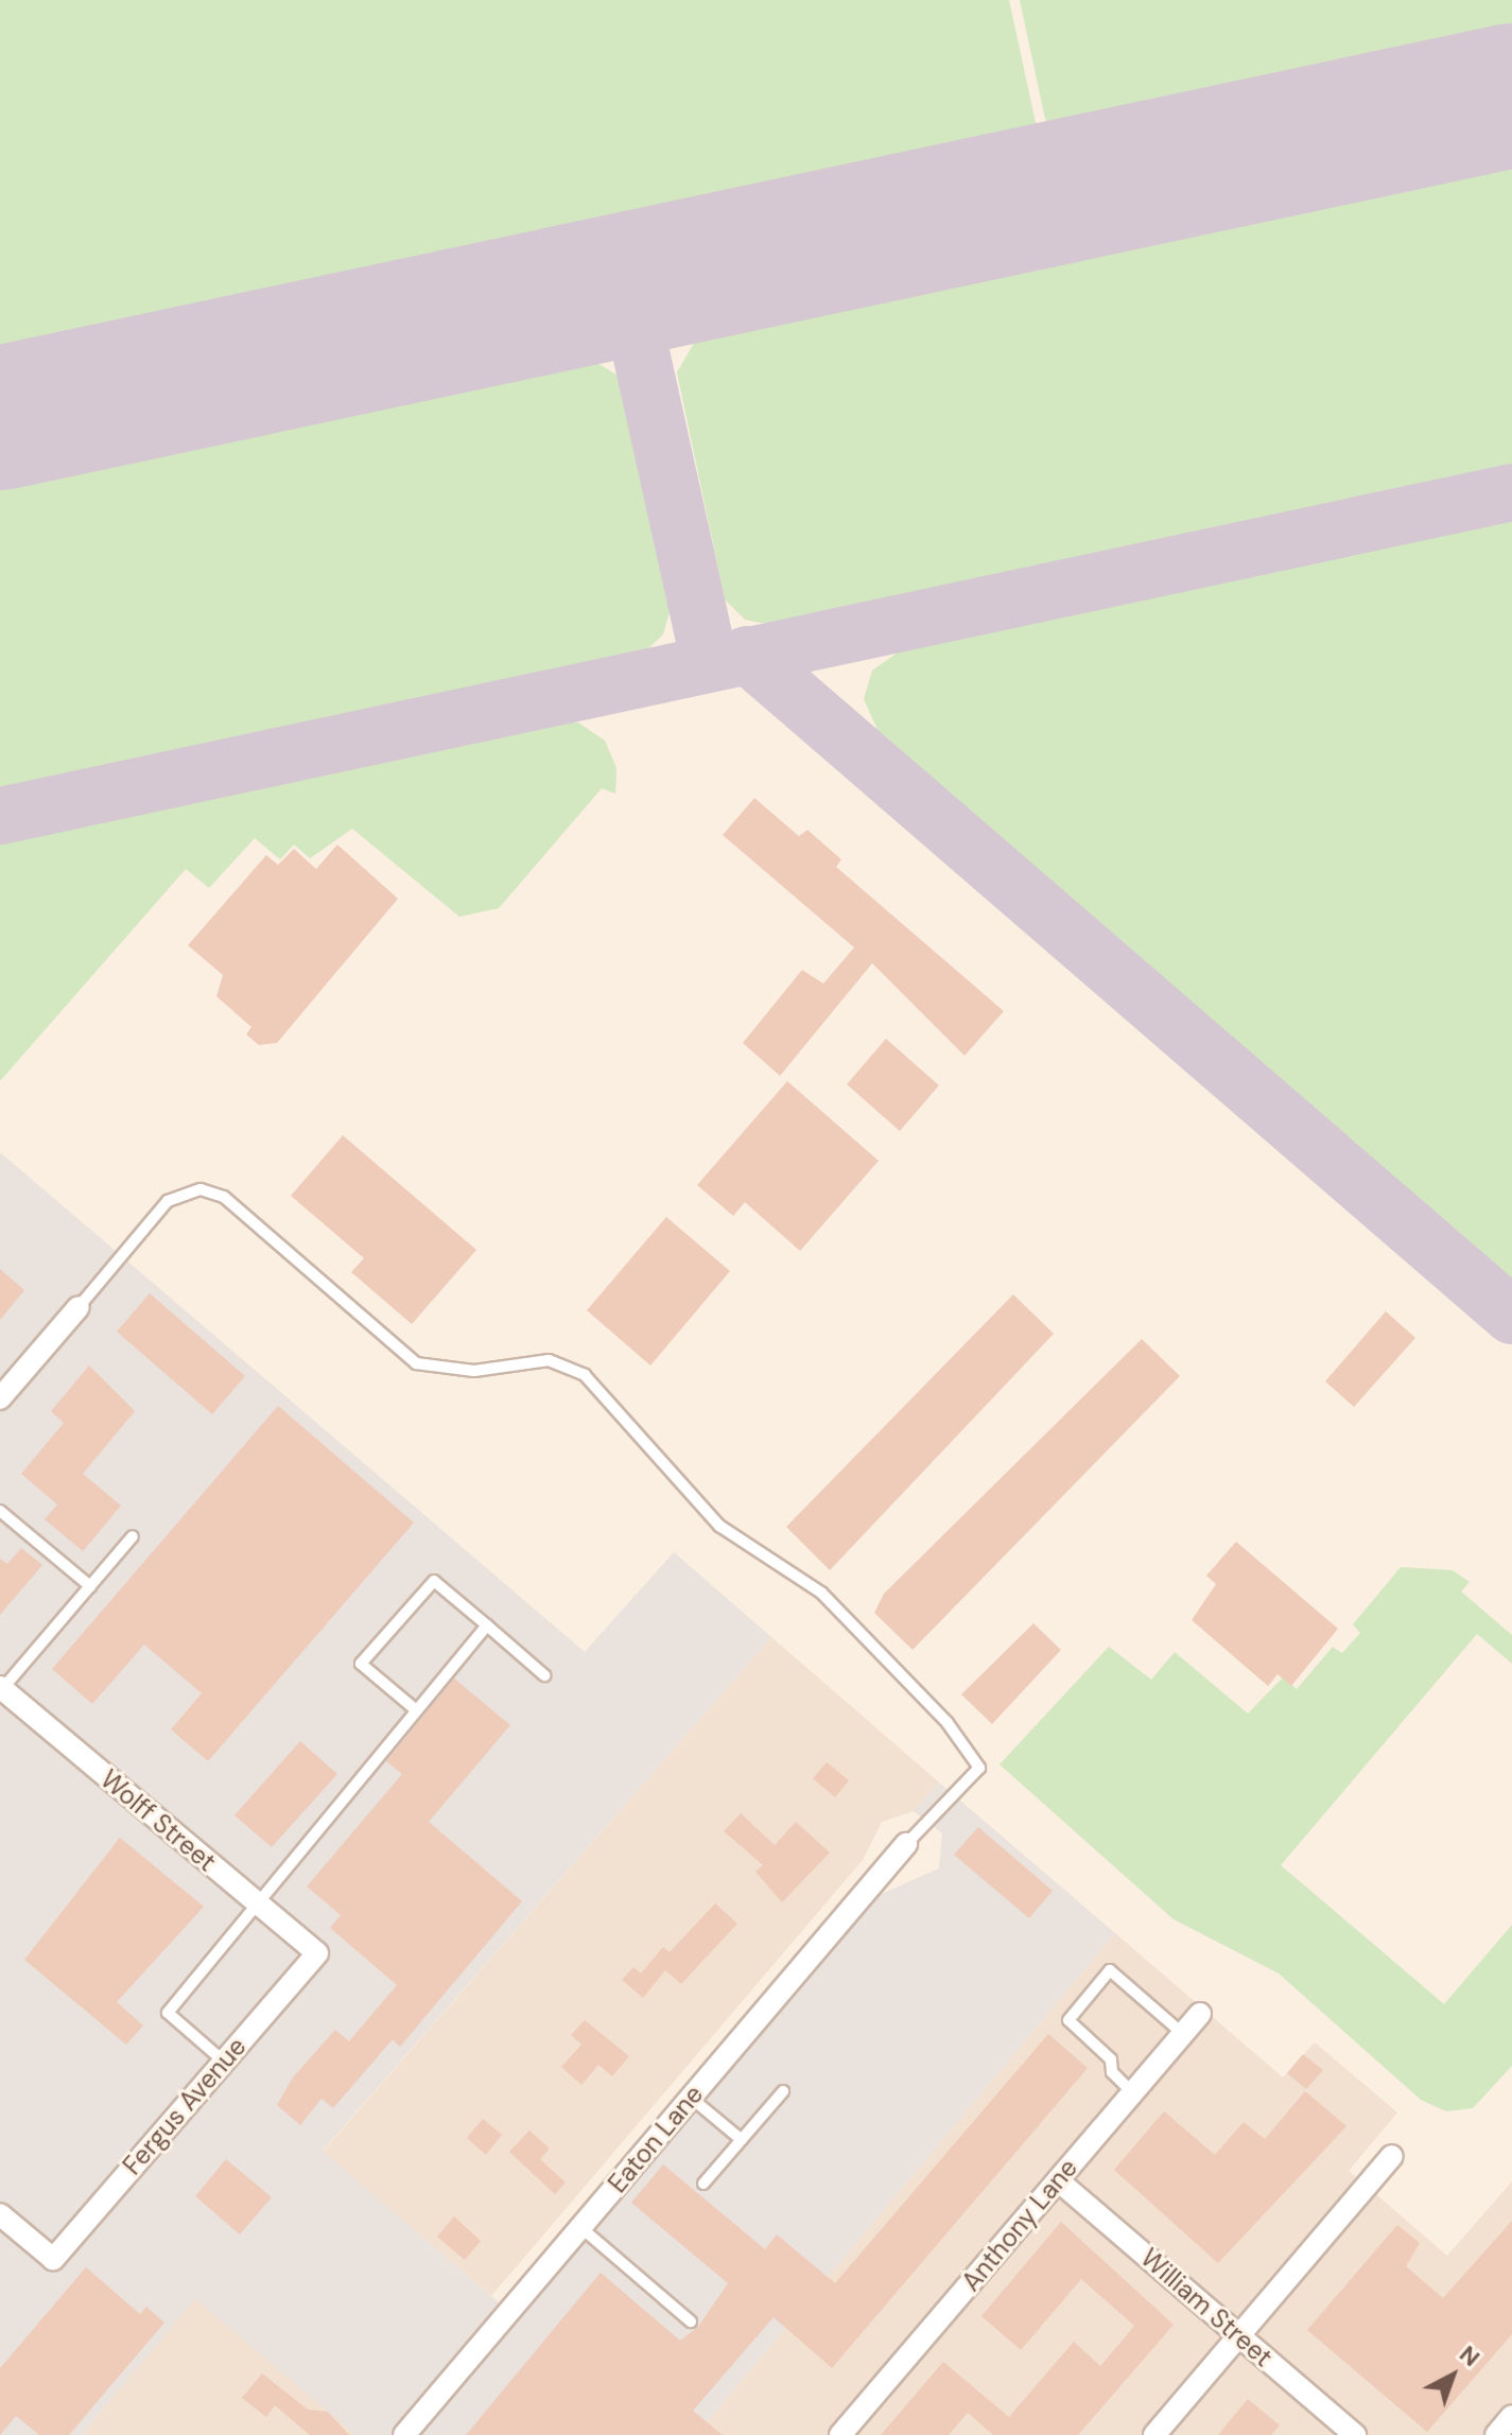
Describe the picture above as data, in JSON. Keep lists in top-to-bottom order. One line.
{"streets":{"street":["Wolff Street","Fergus Avenue","Eaton Lane","Anthony Lane","William Street"]},"crossings":[["Wolff Street","Fergus Avenue"],["Anthony Lane","William Street"]],"north":"top right"}
